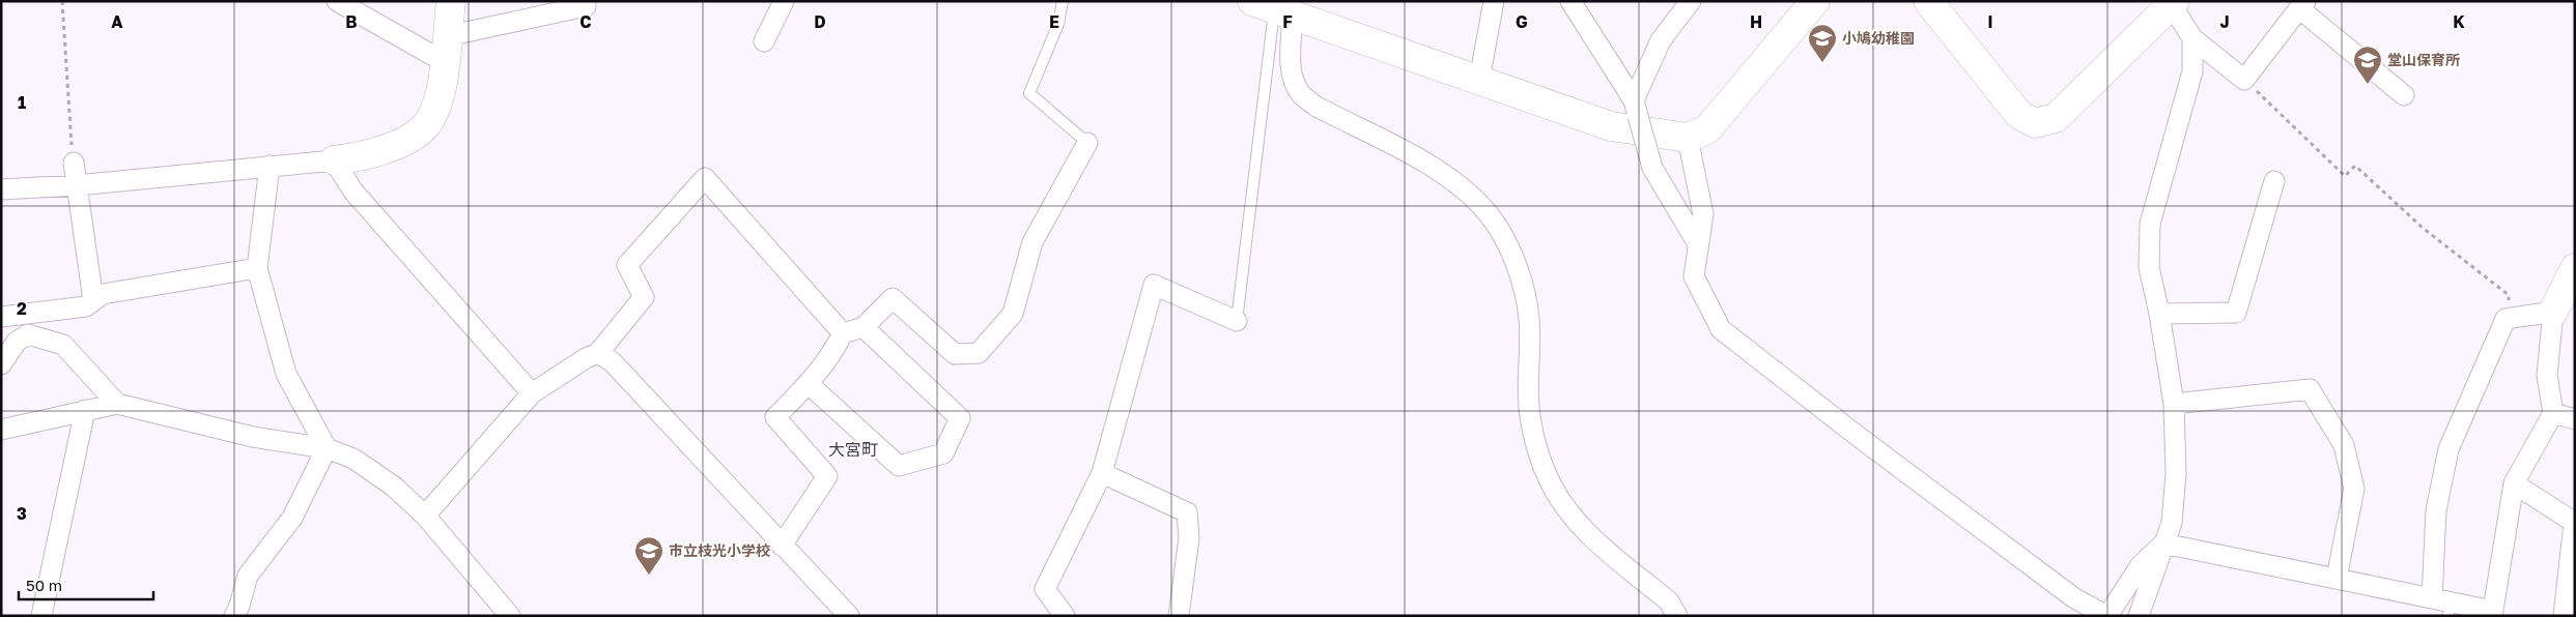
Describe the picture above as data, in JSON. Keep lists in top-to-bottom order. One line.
{"districts":["大宮町"],"places":{"school or university":["小鳩幼稚園","堂山保育所","市立枝光小学校"]},"scale_bar":"50 m","grid":{"columns":["A","B","C","D","E","F","G","H","I","J","K"],"rows":["1","2","3"]}}
